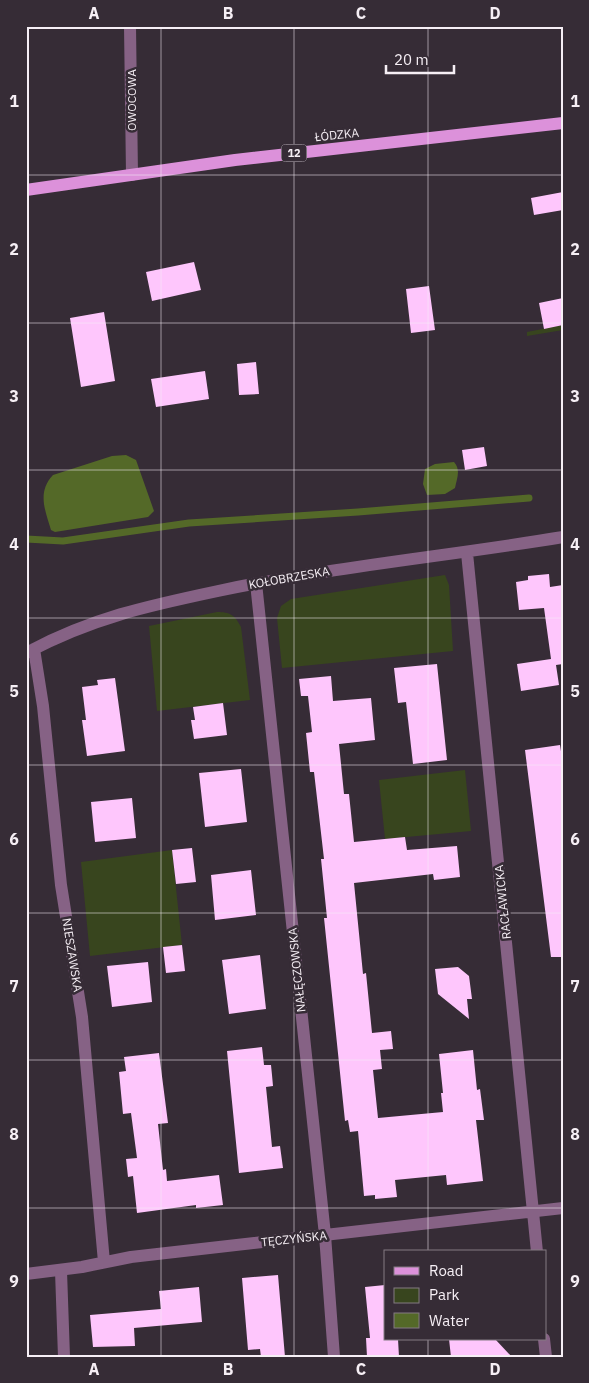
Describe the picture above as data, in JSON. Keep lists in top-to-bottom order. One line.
{"streets":{"main road":["ŁÓDZKA","12"],"street":["OWOCOWA","KOŁOBRZESKA","RACŁAWICKA","NIESZAWSKA","NAŁĘCZOWSKA","TĘCZYŃSKA"]},"crossings":[["OWOCOWA","ŁÓDZKA"],["KOŁOBRZESKA","RACŁAWICKA"],["KOŁOBRZESKA","NIESZAWSKA"],["KOŁOBRZESKA","NAŁĘCZOWSKA"],["RACŁAWICKA","TĘCZYŃSKA"],["NIESZAWSKA","TĘCZYŃSKA"],["NAŁĘCZOWSKA","TĘCZYŃSKA"]],"legend":["Road","Park","Water"],"scale_bar":"20 m","grid":{"columns":["A","B","C","D"],"rows":["1","2","3","4","5","6","7","8","9"]}}
